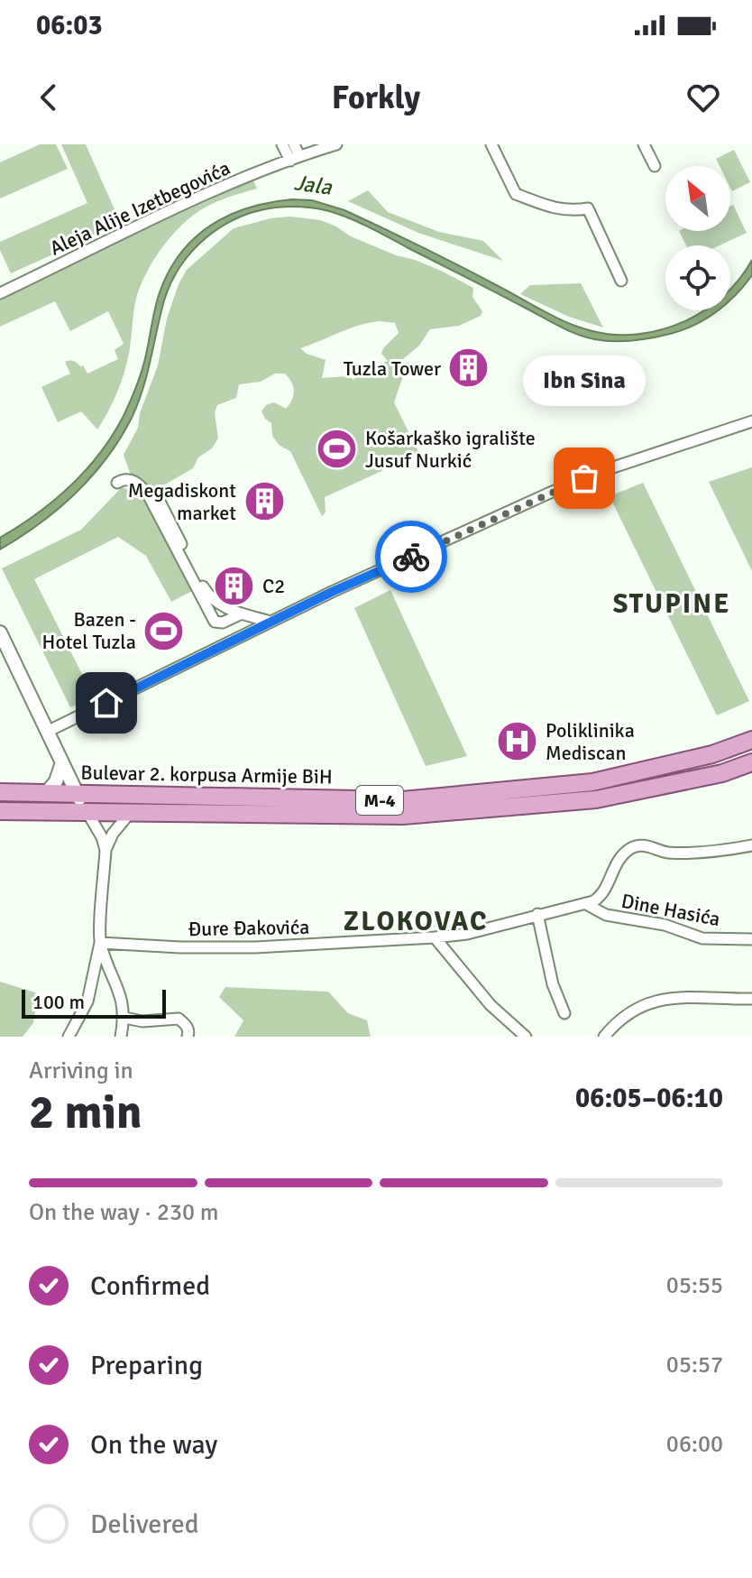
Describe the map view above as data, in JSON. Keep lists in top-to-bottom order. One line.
{"streets":{"main road":["Bulevar 2. korpusa Armije BiH","M-4"],"street":["Aleja Alije Izetbegovića","Dine Hasića","Đure Đakovića"]},"crossings":[["Dine Hasića","Đure Đakovića"]],"districts":["STUPINE","ZLOKOVAC"],"water":["Jala"],"places":{"building":["Tuzla Tower","Megadiskont market","C2"],"sports":["Košarkaško igralište Jusuf Nurkić","Bazen - Hotel Tuzla"],"other":["Ibn Sina"],"hospital":["Poliklinika Mediscan"]},"scale_bar":"100 m","north":"top left","page":{"status":"06:03","header":"Forkly","bubble":"Ibn Sina","scale":"100 m","heading":["2 min","Arriving in","06:05–06:10"],"bar":"On the way · 230 m","list":[["Confirmed","05:55"],["Preparing","05:57"],["On the way","06:00"],"Delivered"]}}
